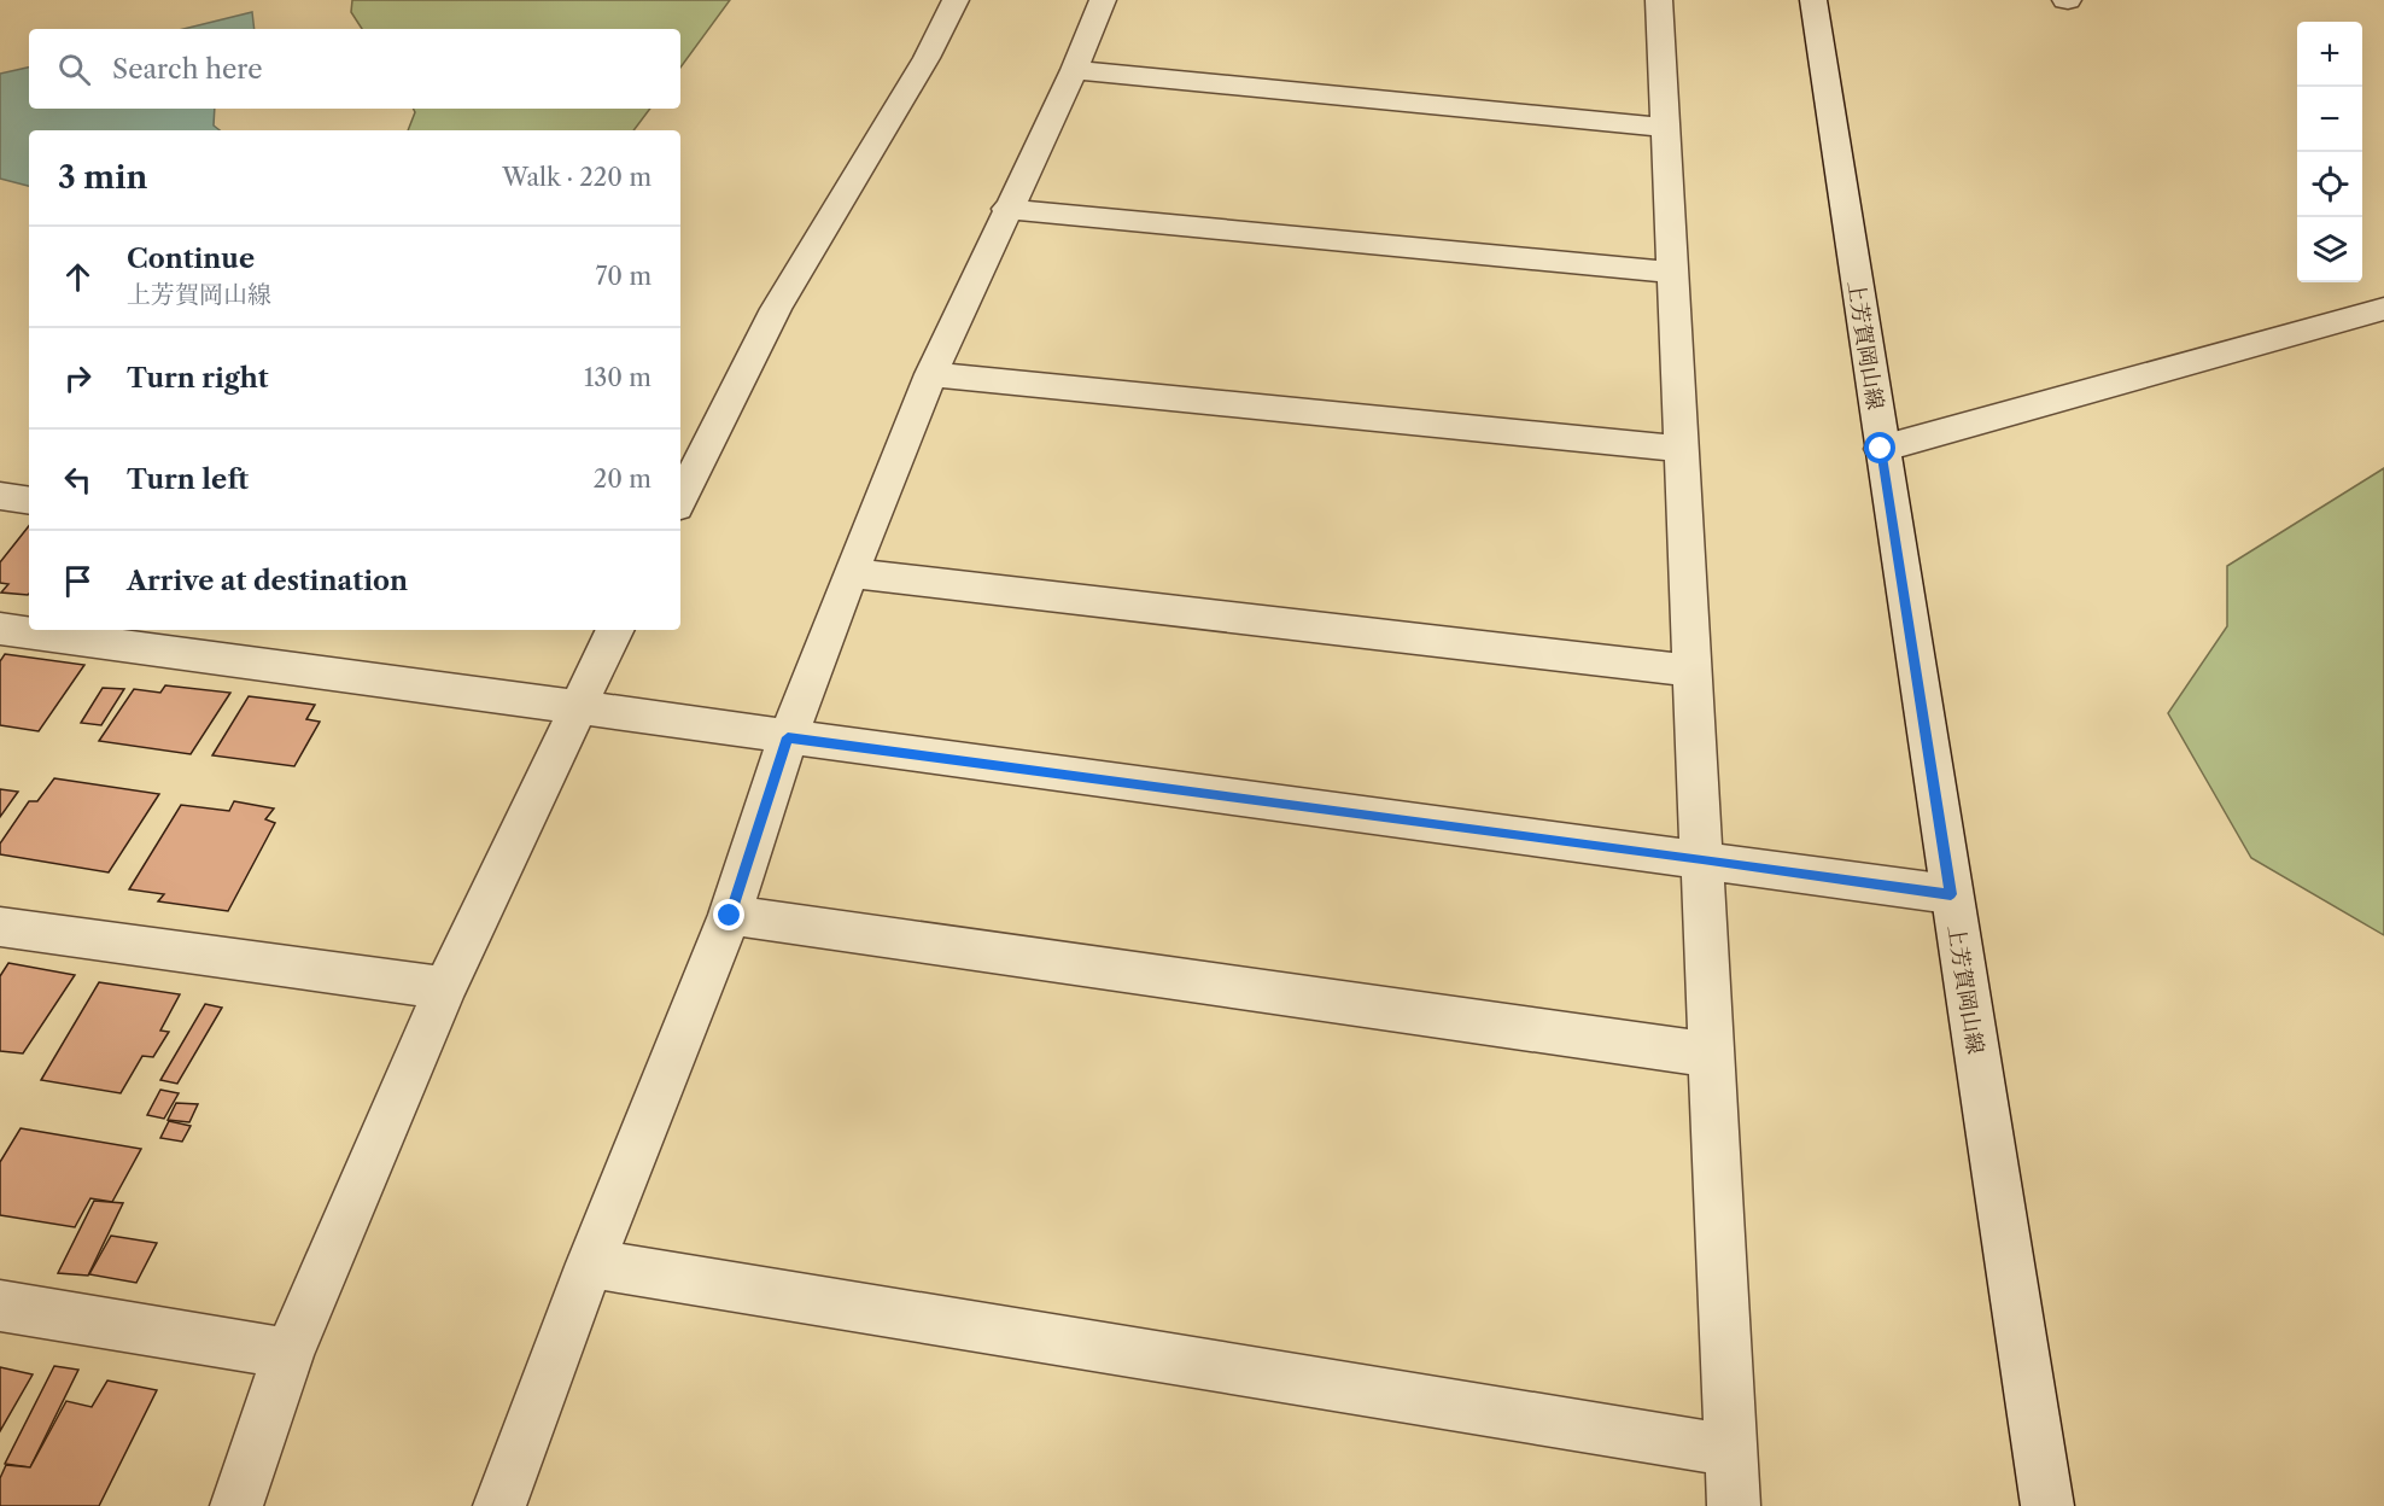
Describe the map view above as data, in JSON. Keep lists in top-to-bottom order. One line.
{"streets":{"street":["上芳賀岡山線"]},"page":{"map_buttons":["+","−"],"search":"Search here","heading":["3 min","Walk · 220 m"],"list":[["Continue","上芳賀岡山線","70 m"],["Turn right","130 m"],["Turn left","20 m"],"Arrive at destination"]}}
